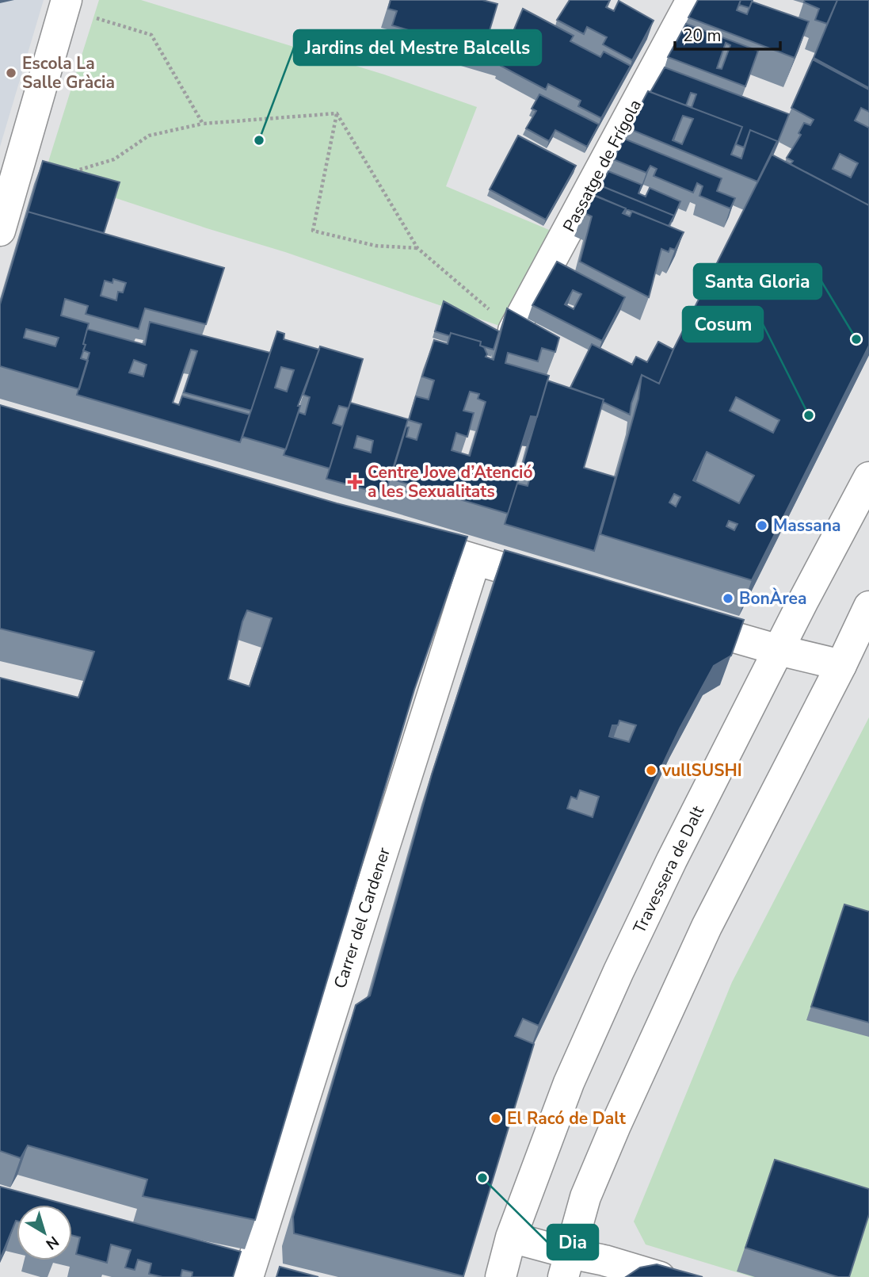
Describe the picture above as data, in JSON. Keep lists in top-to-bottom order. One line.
{"streets":{"street":["Passatge de Frígola","Travessera de Dalt","Carrer del Cardener"]},"places":{"other":["Escola La Salle Gràcia","Jardins del Mestre Balcells","Santa Gloria","Cosum","Massana","BonÀrea","vullSUSHI","El Racó de Dalt","Dia"],"health":["Centre Jove d’Atenció a les Sexualitats"]},"scale_bar":"20 m","north":"bottom right"}
